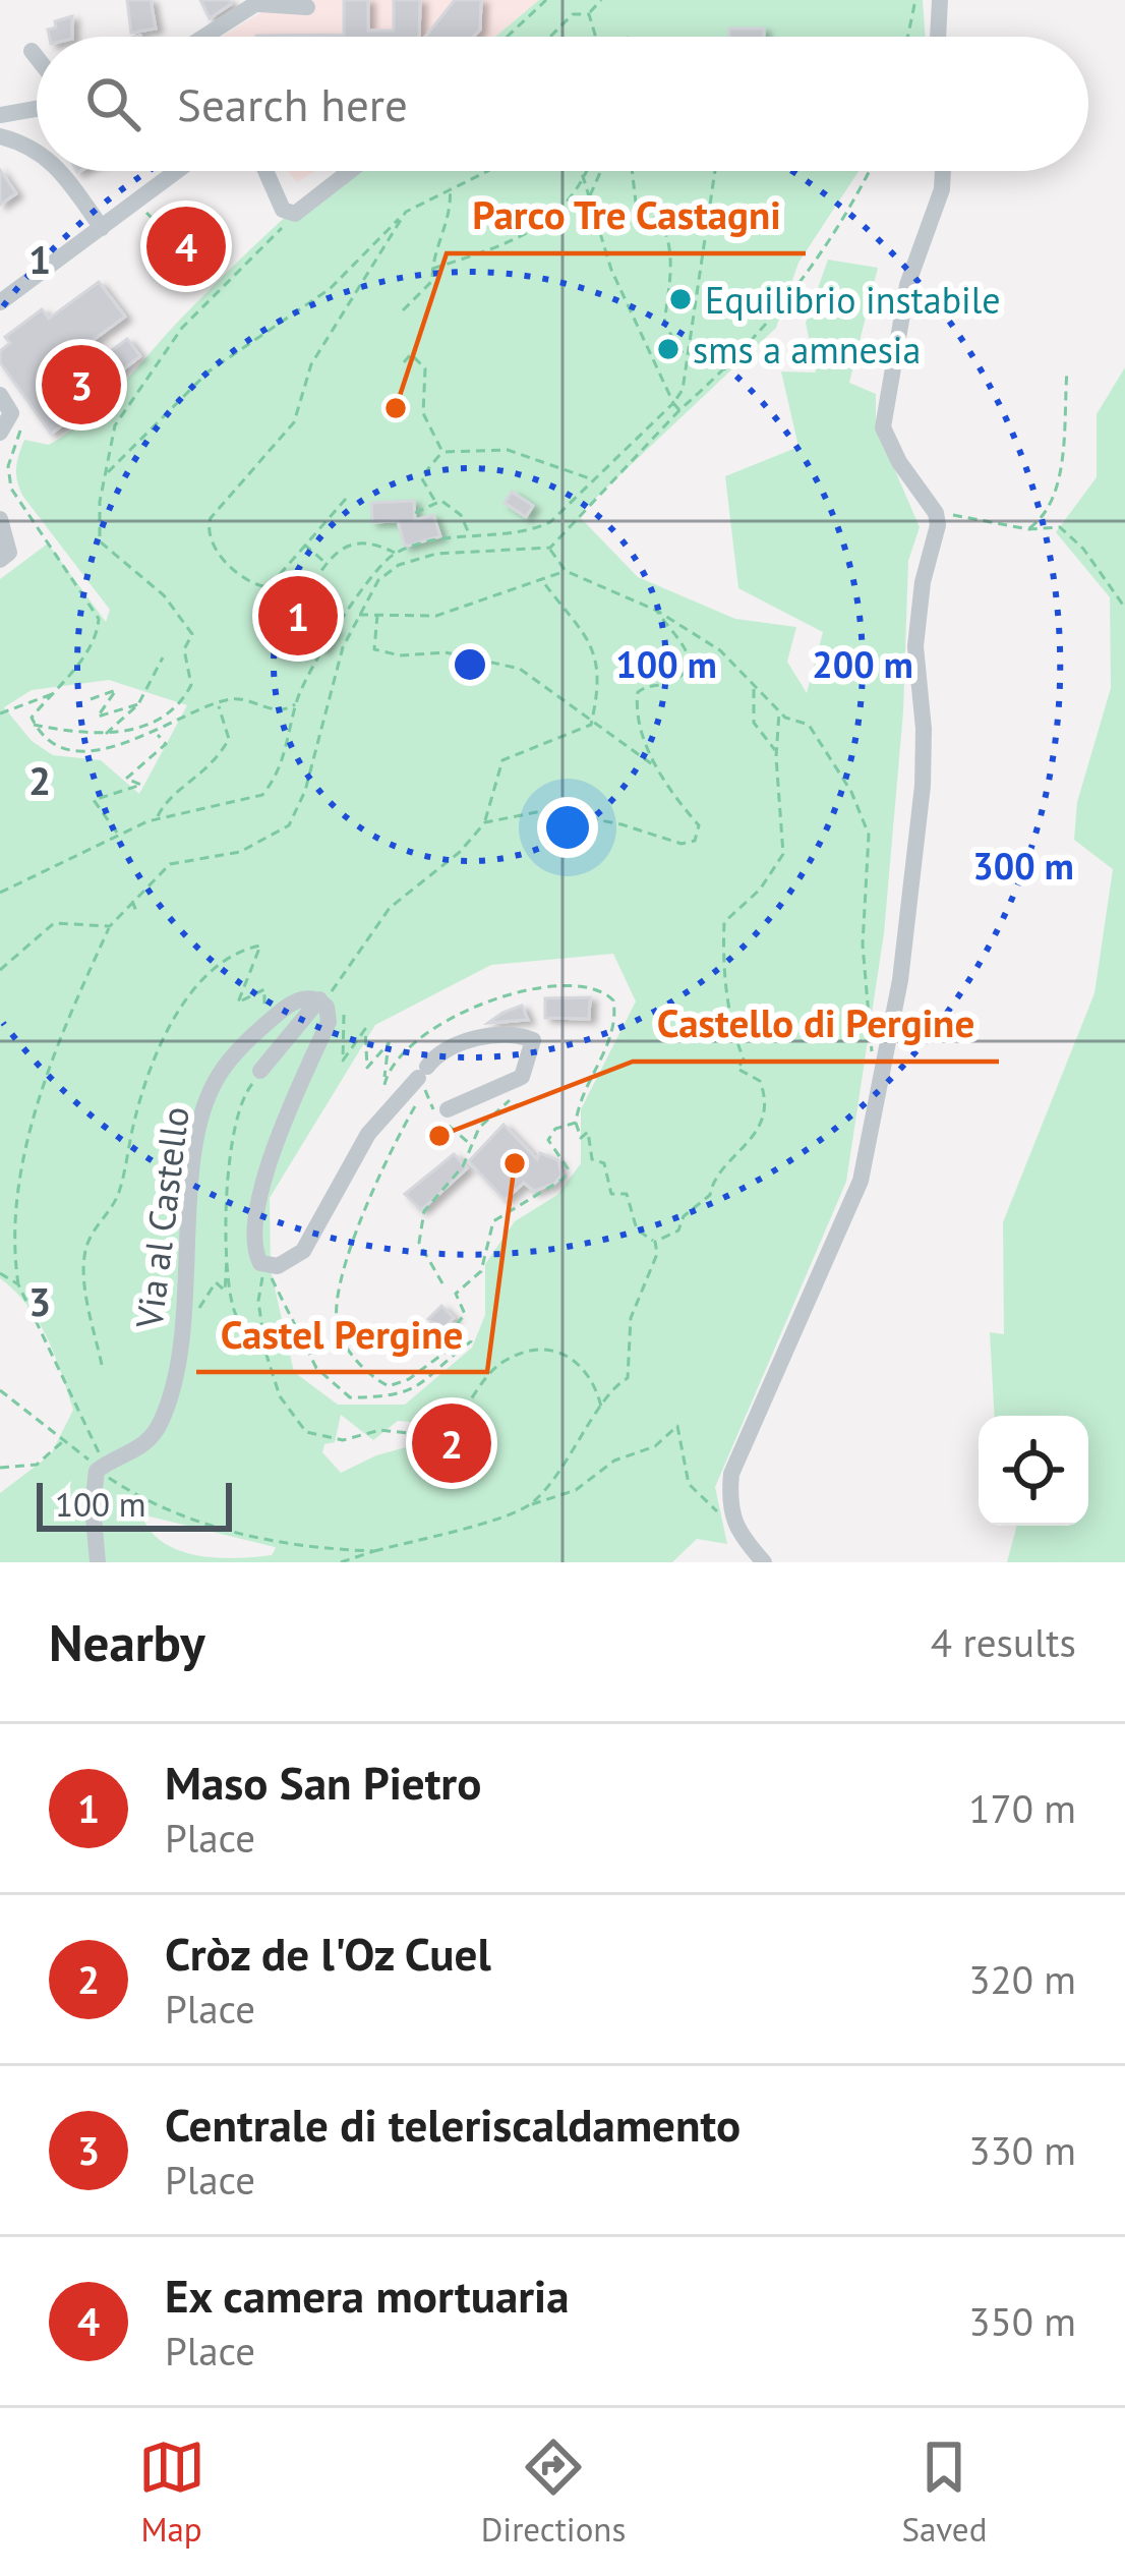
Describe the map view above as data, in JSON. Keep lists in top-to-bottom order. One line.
{"streets":{"street":["Via al Castello"]},"places":["Equilibrio instabile","sms a amnesia","Parco Tre Castagni","Castello di Pergine","Castel Pergine"],"scale_bar":"100 m","page":{"search":"Search here","pins":["4","3","1","2"],"scale":"100 m","heading":["Nearby","4 results"],"list":[{"mark":"1","name":"Maso San Pietro","note":"Place","value":"170 m"},{"mark":"2","name":"Cròz de l'Oz Cuel","note":"Place","value":"320 m"},{"mark":"3","name":"Centrale di teleriscaldamento","note":"Place","value":"330 m"},{"mark":"4","name":"Ex camera mortuaria","note":"Place","value":"350 m"}],"nav":["Map","Directions","Saved"]},"grid":{"rows":["1","2","3"]},"rings":["100 m","200 m","300 m"]}
